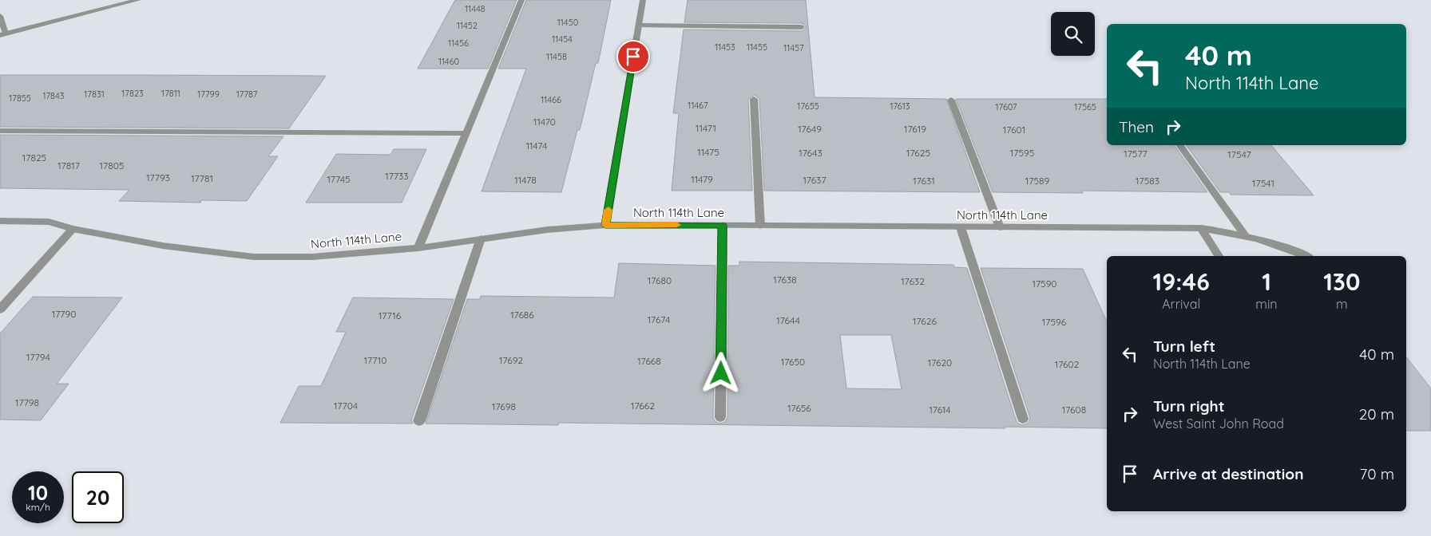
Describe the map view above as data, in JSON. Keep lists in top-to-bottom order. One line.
{"streets":{"street":["North 114th Lane"]},"house_numbers":["11448","11450","11452","11454","11456","11453","11455","11457","11458","11460","17823","17811","17831","17799","17787","17843","17855","11466","11467","17655","17613","17607","17565","11470","11471","17649","17619","17601","11474","11475","17643","17625","17595","17577","17547","17825","17817","17805","17733","17793","17781","17745","11479","11478","17637","17631","17589","17583","17541","17638","17680","17632","17590","17790","17686","17716","17674","17644","17626","17596","17794","17710","17692","17668","17650","17620","17602","17798","17704","17662","17698","17656","17614","17608"],"page":{"turn":["40 m","North 114th Lane"],"then":"Then","eta":["19:46","Arrival","1","min","130","m"],"list":[{"name":"Turn left","note":"North 114th Lane","value":"40 m"},{"name":"Turn right","note":"West Saint John Road","value":"20 m"},{"name":"Arrive at destination","value":"70 m"}],"speed":"10 km/h","limit":"20"}}
